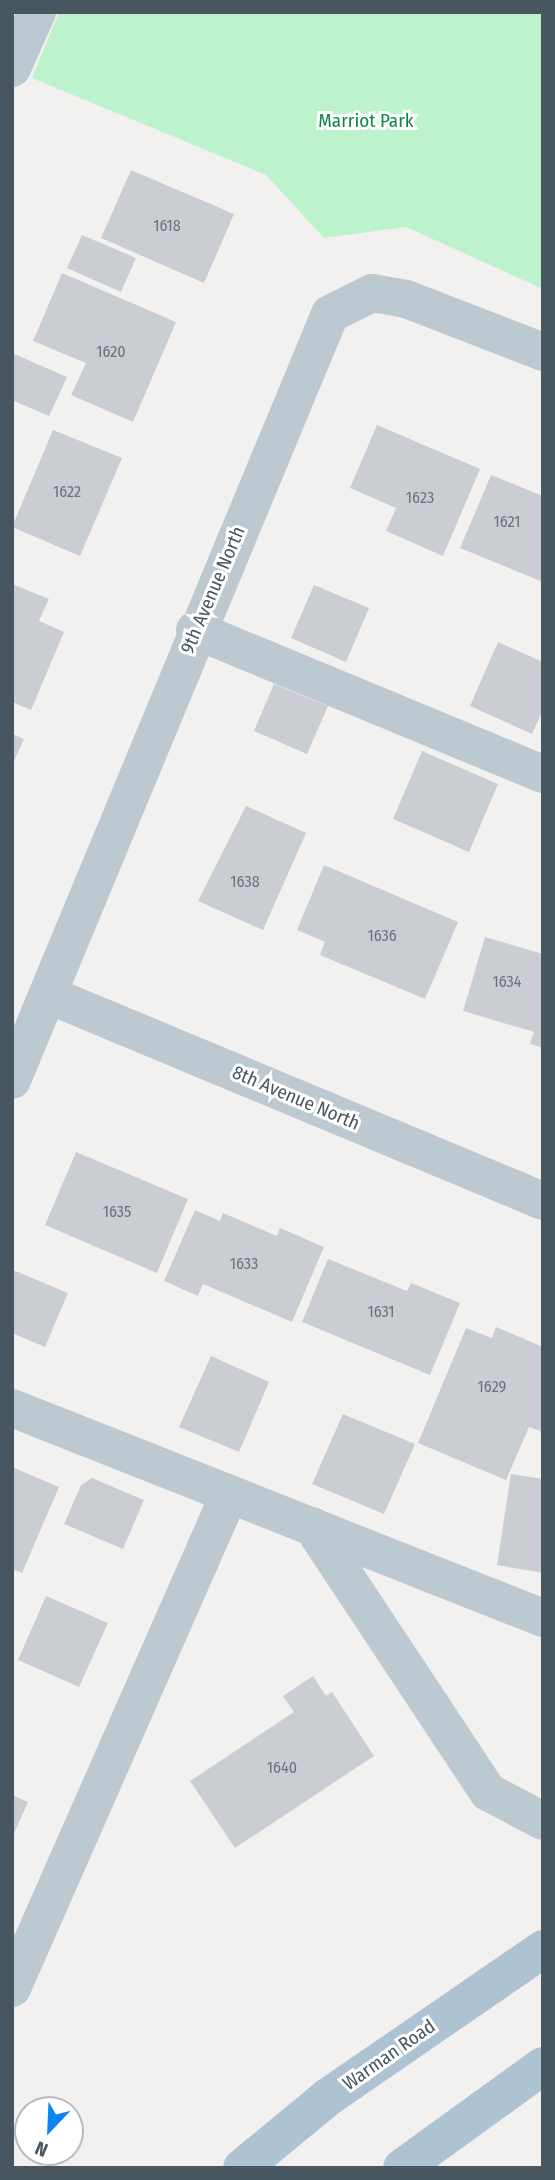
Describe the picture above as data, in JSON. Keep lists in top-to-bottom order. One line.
{"streets":{"main road":["Warman Road"],"street":["9th Avenue North","8th Avenue North"]},"crossings":[["9th Avenue North","8th Avenue North"]],"parks":["Marriot Park"],"house_numbers":["1618","1620","1622","1623","1621","1638","1636","1634","1635","1633","1631","1629","1640"],"north":"bottom left"}
